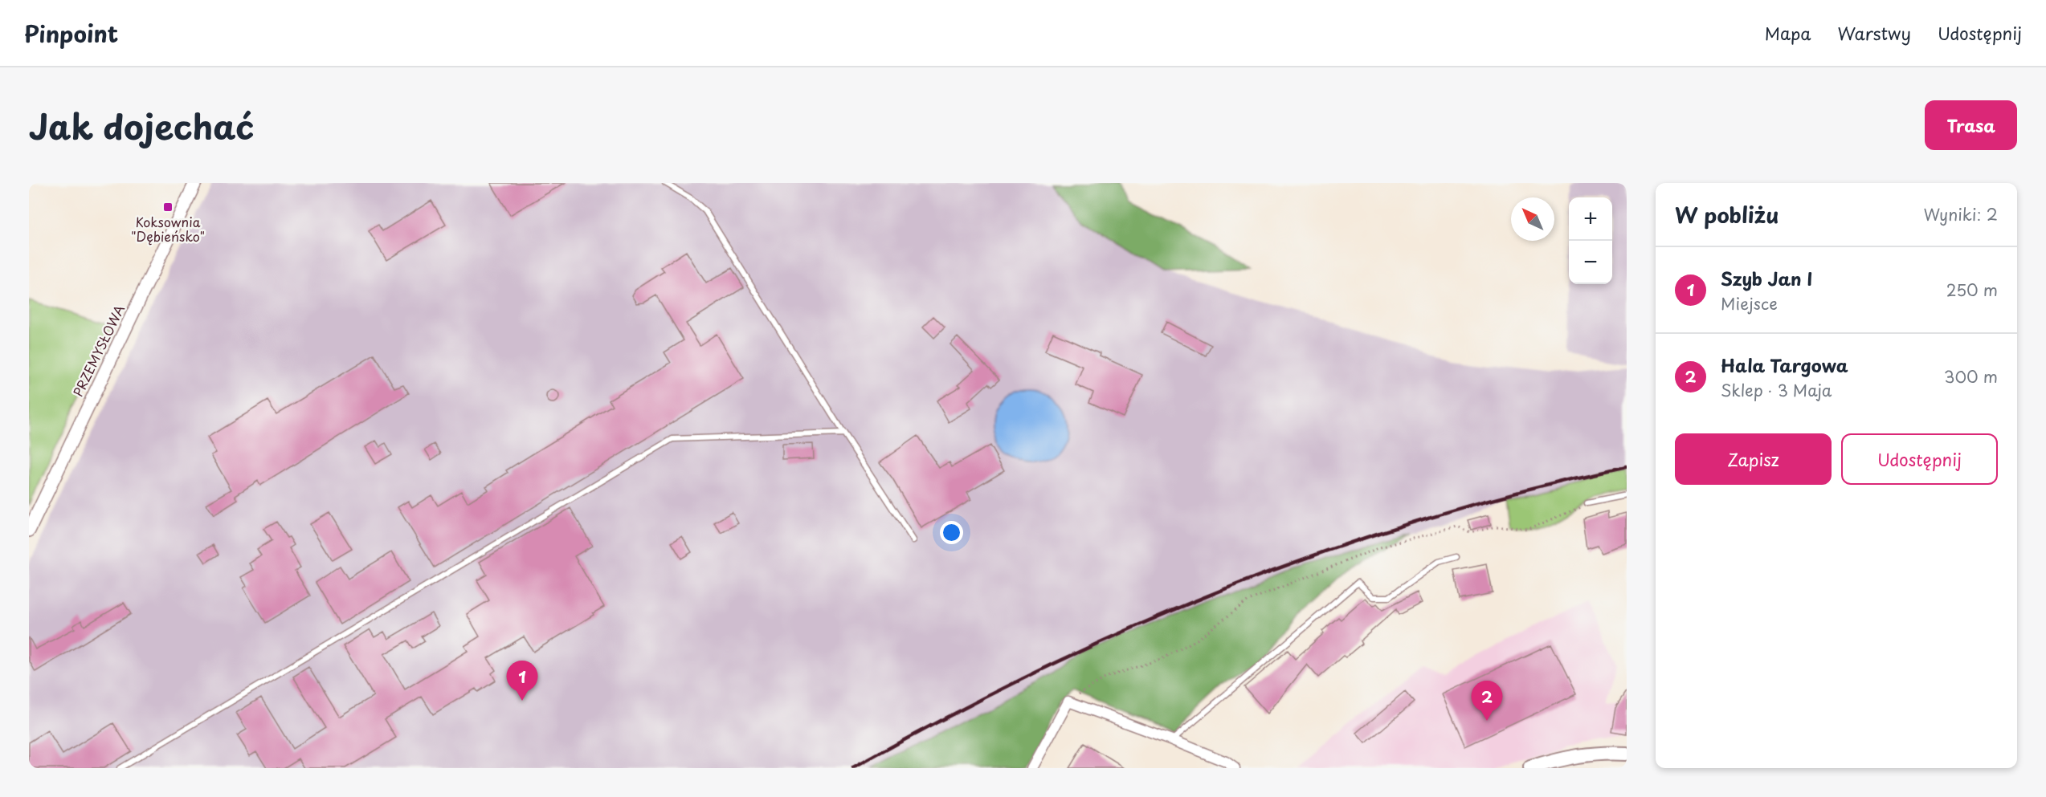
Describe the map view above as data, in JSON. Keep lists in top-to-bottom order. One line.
{"streets":{"street":["PRZEMYSŁOWA"]},"places":{"transit":["Koksownia \"Dębieńsko\""]},"north":"top left","page":{"header":"Pinpoint","nav":["Mapa","Warstwy","Udostępnij"],"title":"Jak dojechać","buttons":["Trasa",["Zapisz","Udostępnij"]],"heading":["W pobliżu","Wyniki: 2"],"map_buttons":["+","−"],"list":[{"mark":"1","name":"Szyb Jan I","note":"Miejsce","value":"250 m"},{"mark":"2","name":"Hala Targowa","note":"Sklep · 3 Maja","value":"300 m"}],"pins":["1","2"]}}
